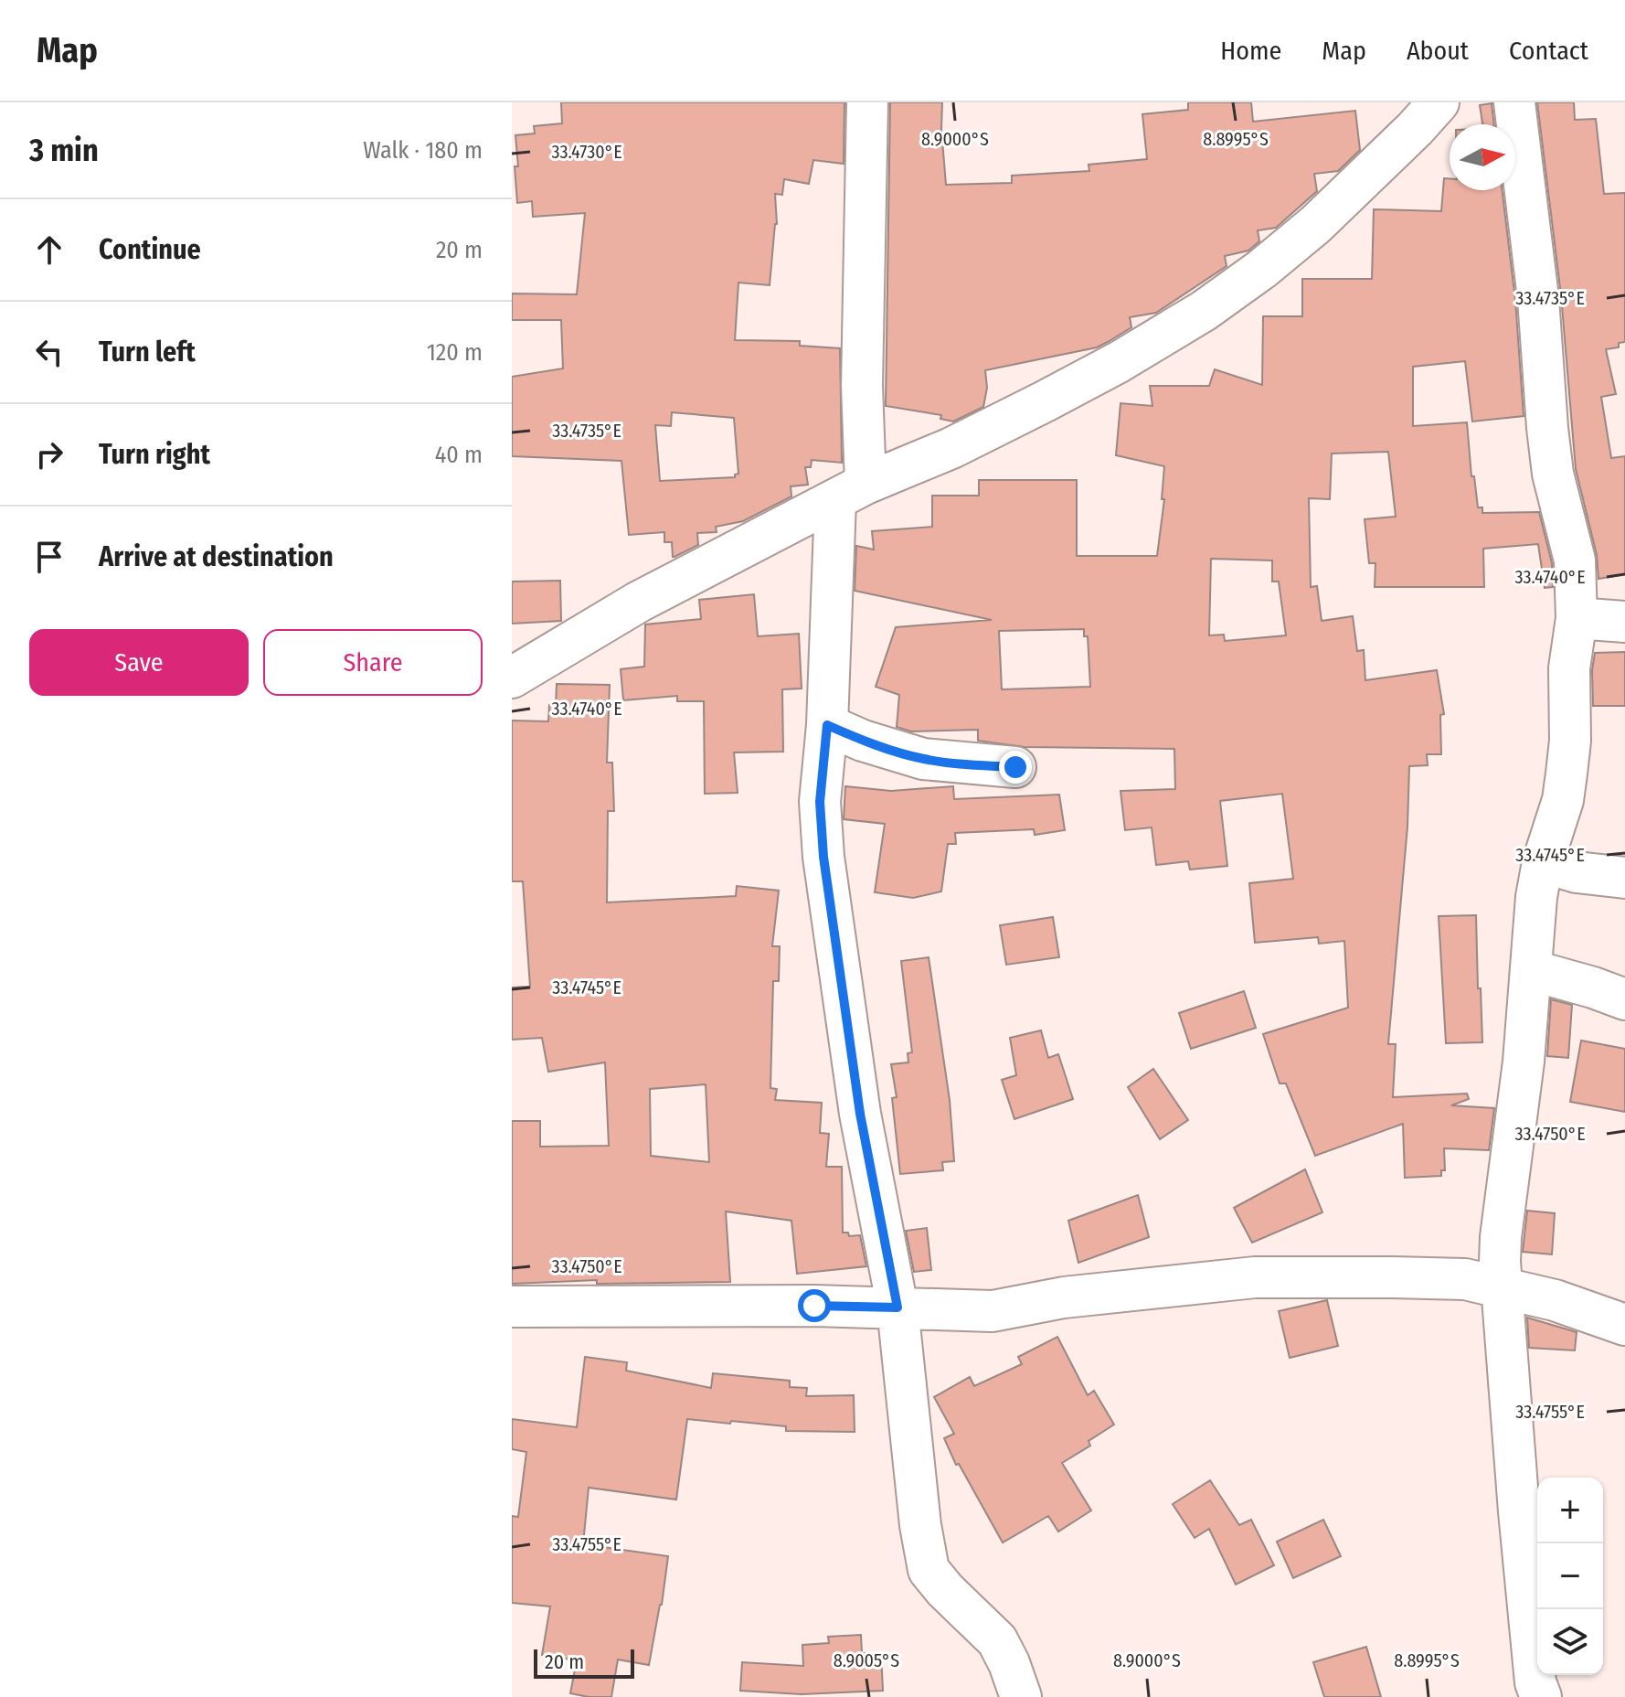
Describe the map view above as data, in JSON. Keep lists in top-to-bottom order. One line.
{"scale_bar":"20 m","north":"right","page":{"header":"Map","nav":["Home","Map","About","Contact"],"heading":["3 min","Walk · 180 m"],"list":[["Continue","20 m"],["Turn left","120 m"],["Turn right","40 m"],"Arrive at destination"],"buttons":["Save","Share"],"map_buttons":["+","−"],"scale":"20 m"},"coordinates":["8.9000°S","8.8995°S","33.4730°E","33.4735°E","33.4740°E","33.4745°E","33.4750°E","33.4755°E","8.9005°S"]}
